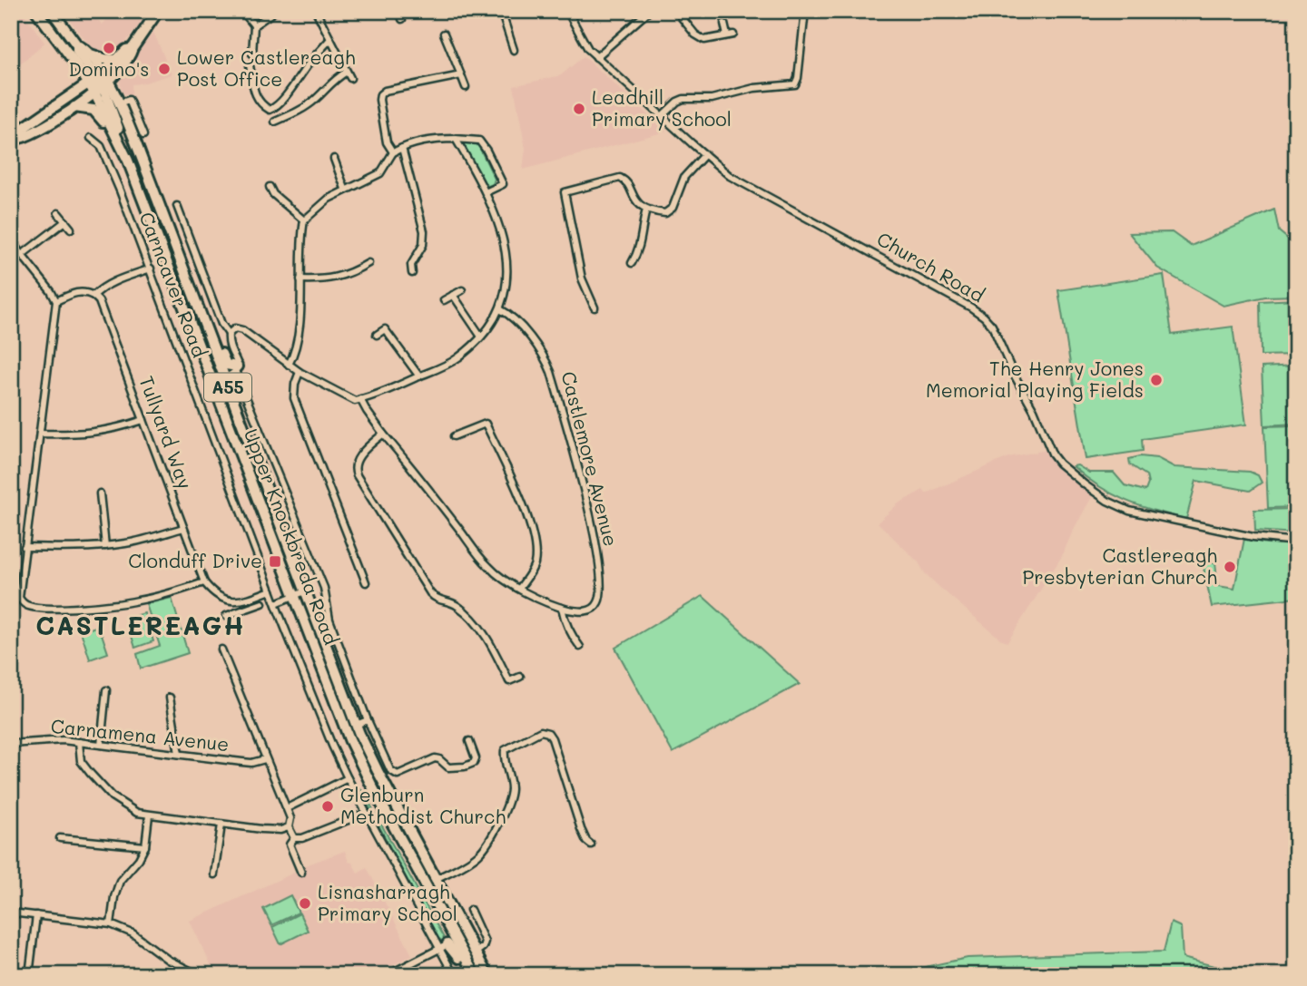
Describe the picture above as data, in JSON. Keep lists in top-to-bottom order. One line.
{"streets":{"main road":["A55","Upper Knockbreda Road"],"street":["Church Road","Carncaver Road","Tullyard Way","Castlemore Avenue","Carnamena Avenue"]},"crossings":[["Carncaver Road","Upper Knockbreda Road"],["A55","Upper Knockbreda Road"]],"districts":["CASTLEREAGH"],"places":{"other":["Domino's","Lower Castlereagh Post Office","Leadhill Primary School","The Henry Jones Memorial Playing Fields","Castlereagh Presbyterian Church","Glenburn Methodist Church","Lisnasharragh Primary School"],"transit":["Clonduff Drive"]}}
